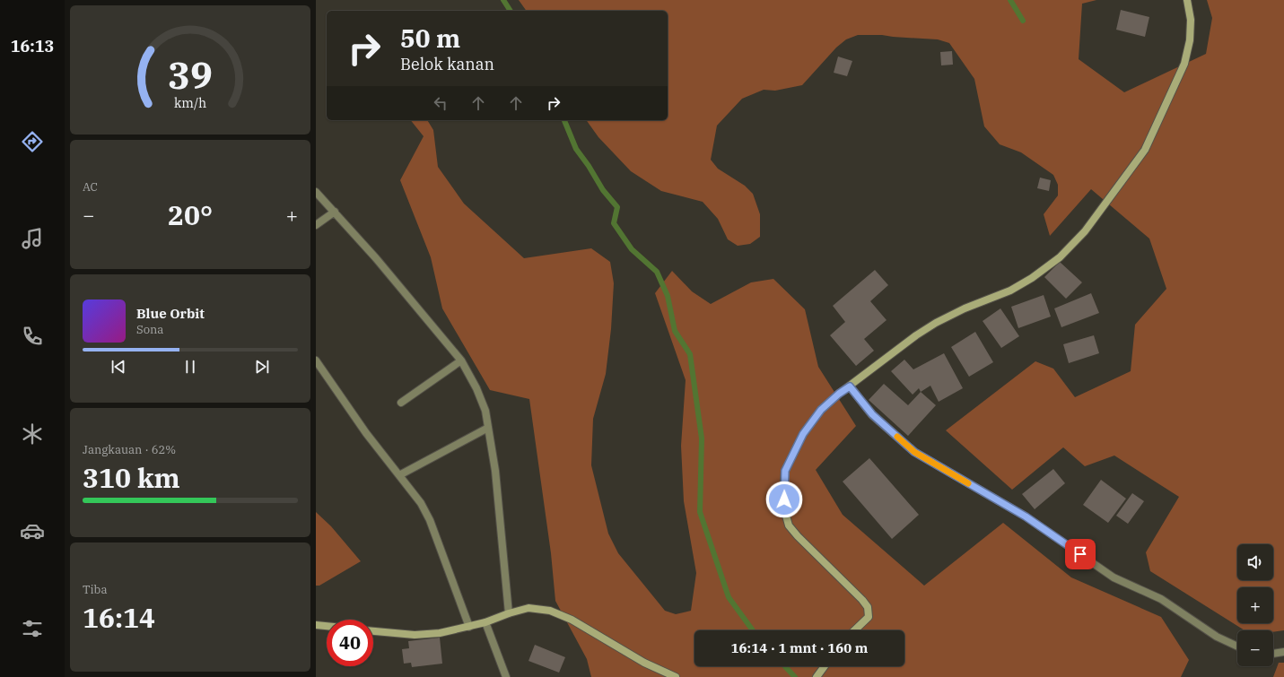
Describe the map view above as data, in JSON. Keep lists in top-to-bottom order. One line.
{"page":{"tabs":"16:13","turn":["50 m","Belok kanan"],"tile":["AC",["Jangkauan · 62%","310 km"],["Tiba","16:14"]],"heat":["−","20°","+"],"song":["Blue Orbit","Sona"],"map_buttons":["+","−"],"limit":"40","trip":"16:14 · 1 mnt · 160 m","gauge":["39","km/h"]}}
